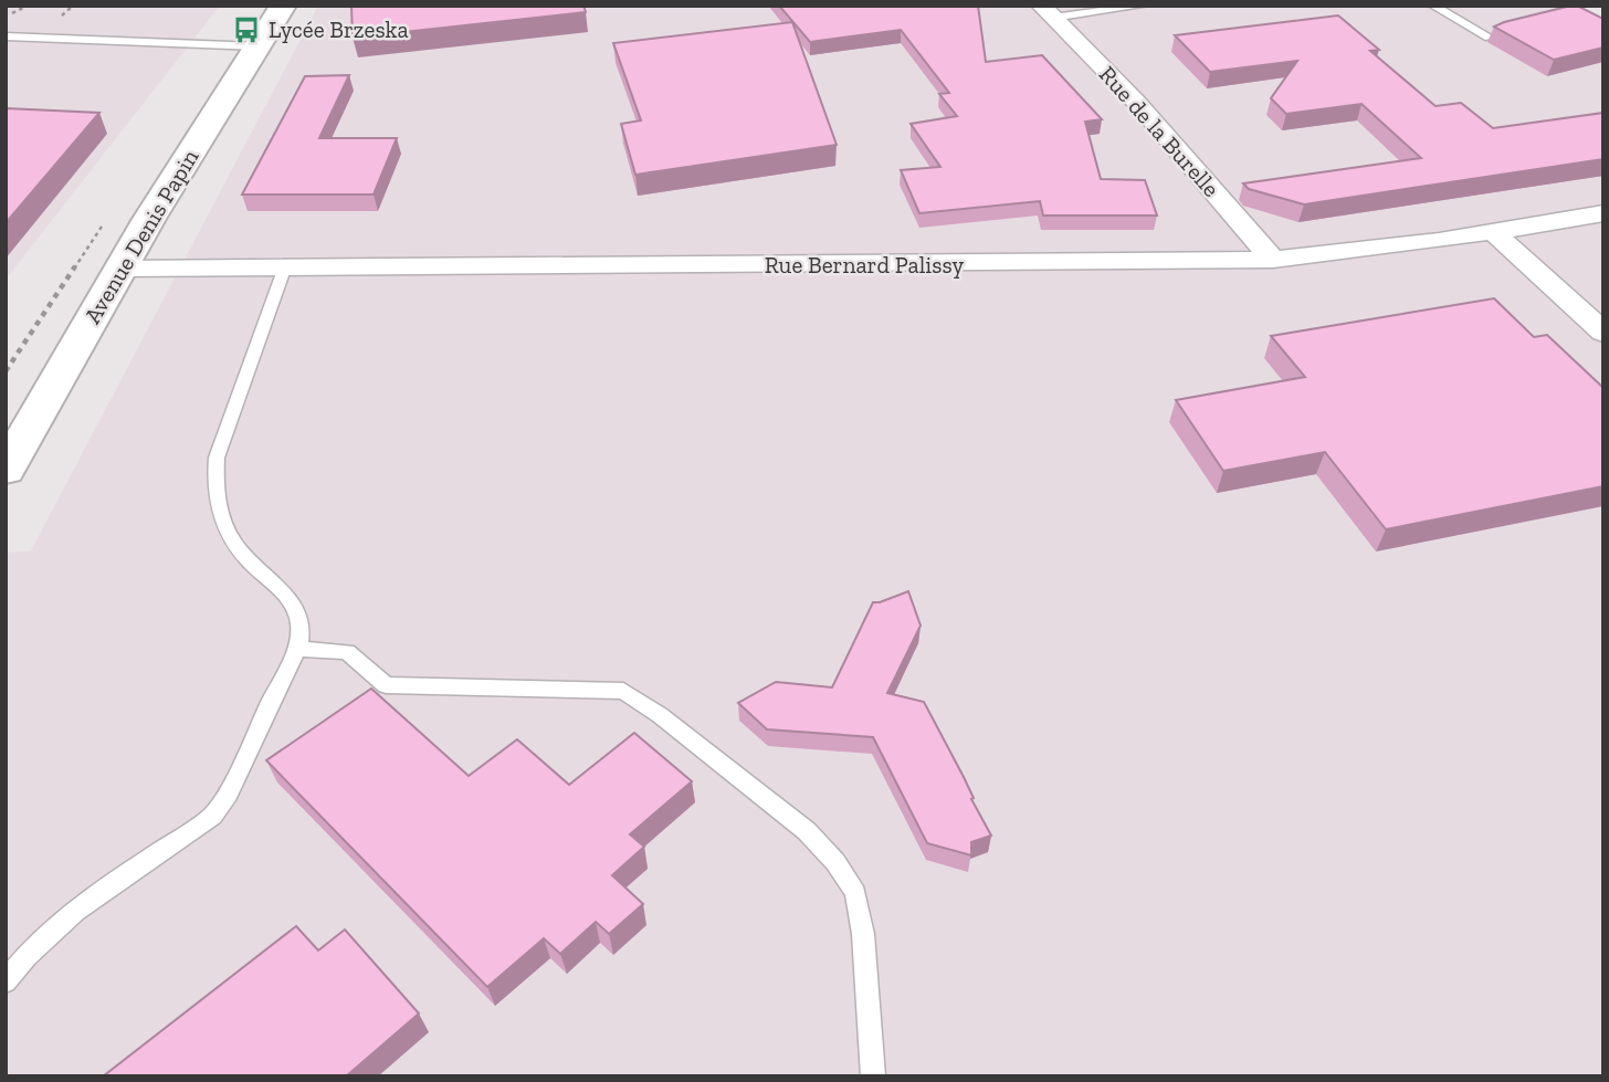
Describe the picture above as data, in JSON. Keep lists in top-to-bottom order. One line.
{"streets":{"main road":["Avenue Denis Papin"],"street":["Rue de la Burelle","Rue Bernard Palissy"]},"crossings":[["Rue de la Burelle","Rue Bernard Palissy"],["Avenue Denis Papin","Rue Bernard Palissy"]],"places":{"bus stop":["Lycée Brzeska"]}}
